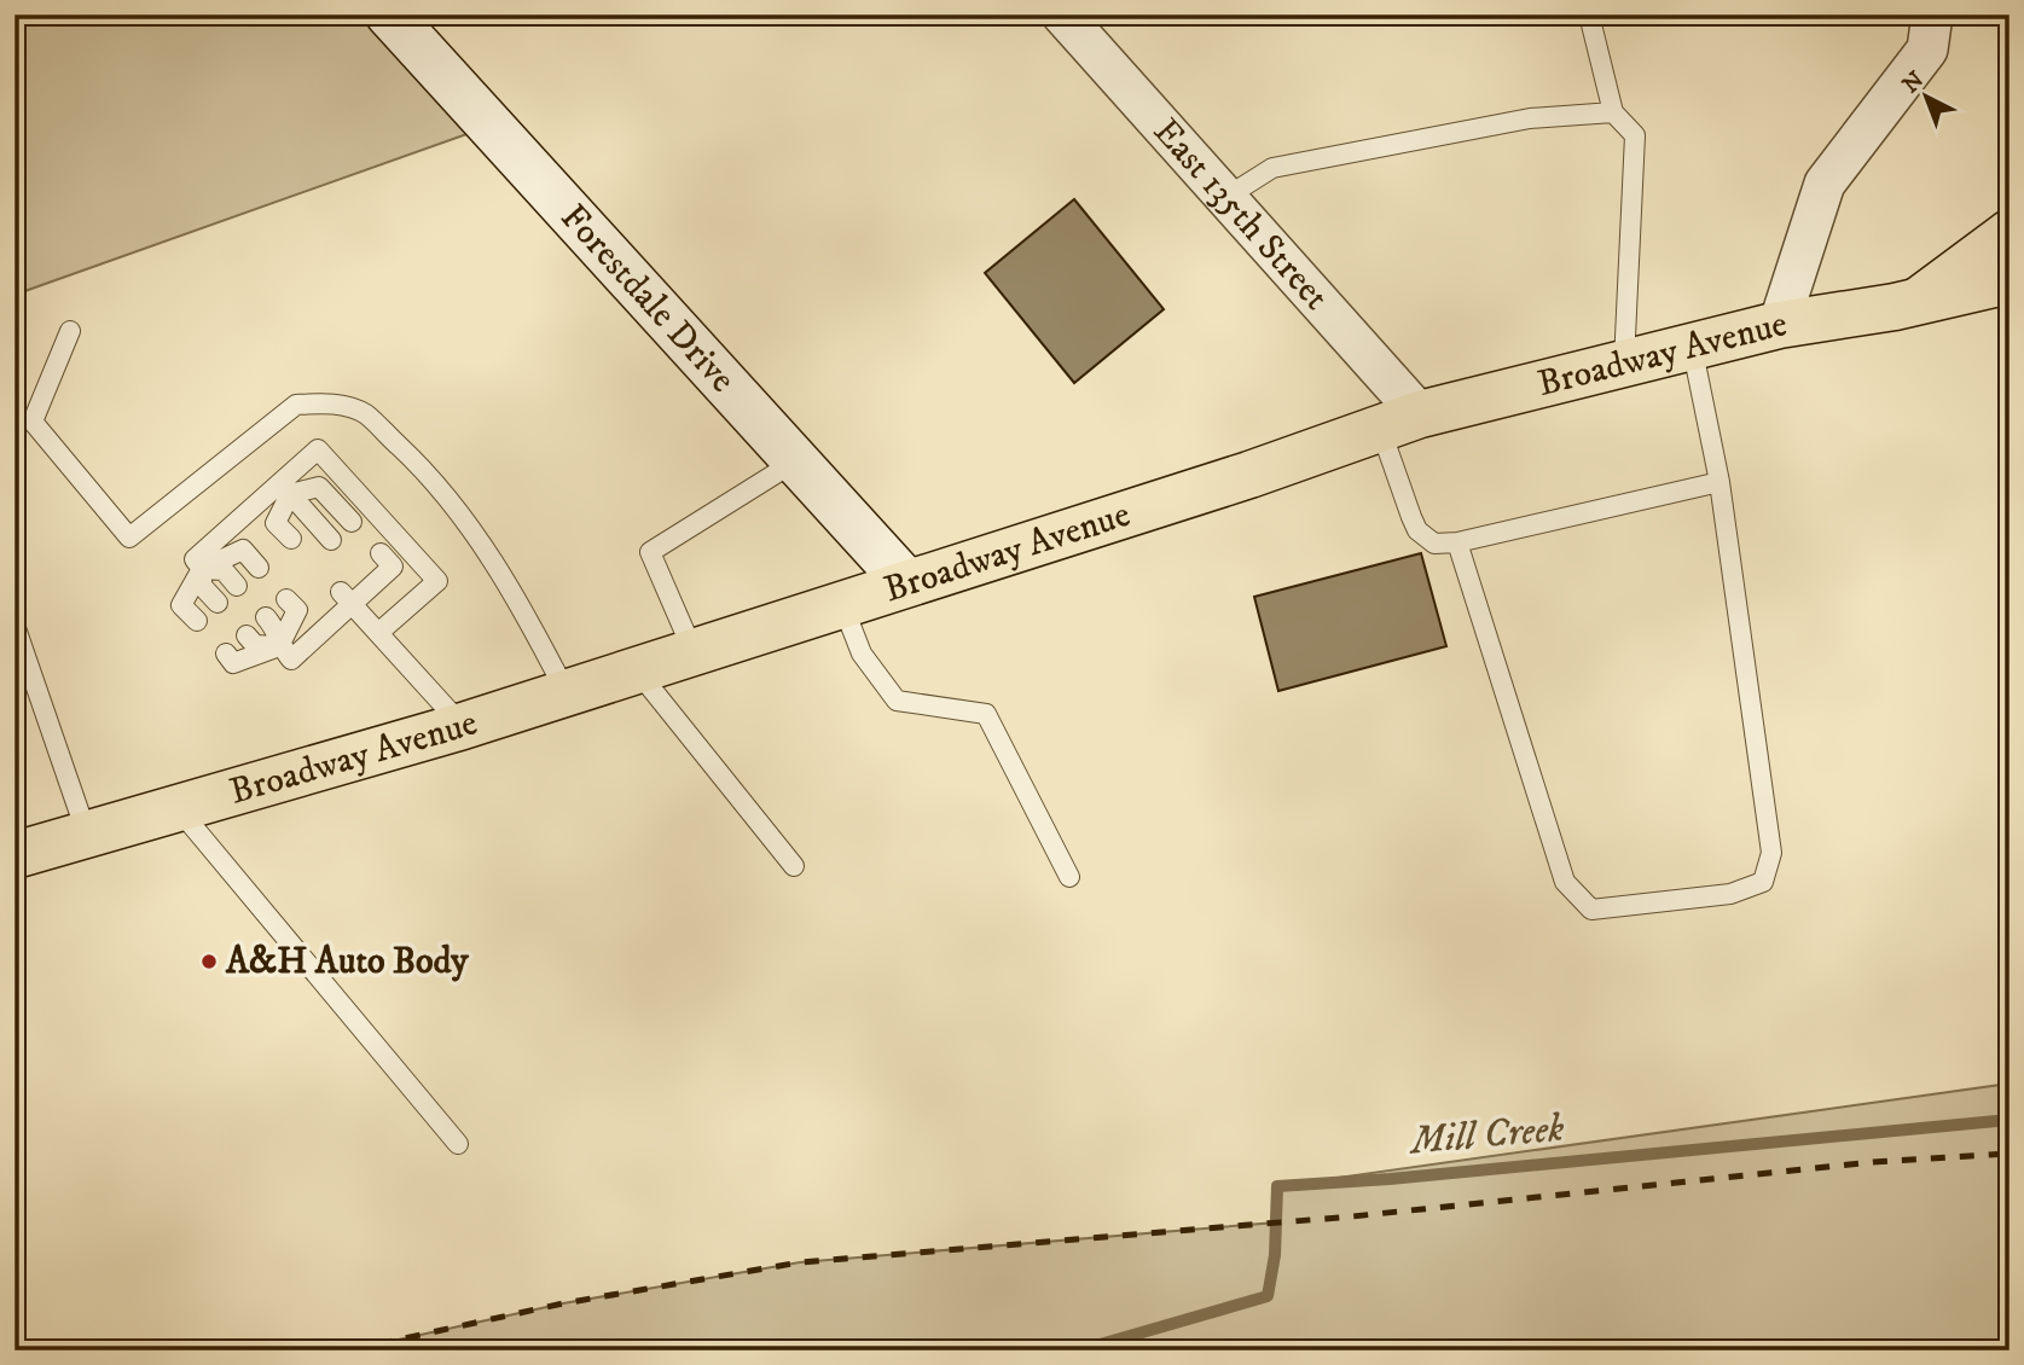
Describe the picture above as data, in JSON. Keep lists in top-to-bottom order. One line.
{"streets":{"main road":["Broadway Avenue"],"street":["East 135th Street","Forestdale Drive"]},"crossings":[["East 135th Street","Broadway Avenue"],["Forestdale Drive","Broadway Avenue"]],"water":["Mill Creek"],"places":["A&H Auto Body"],"north":"top left"}
